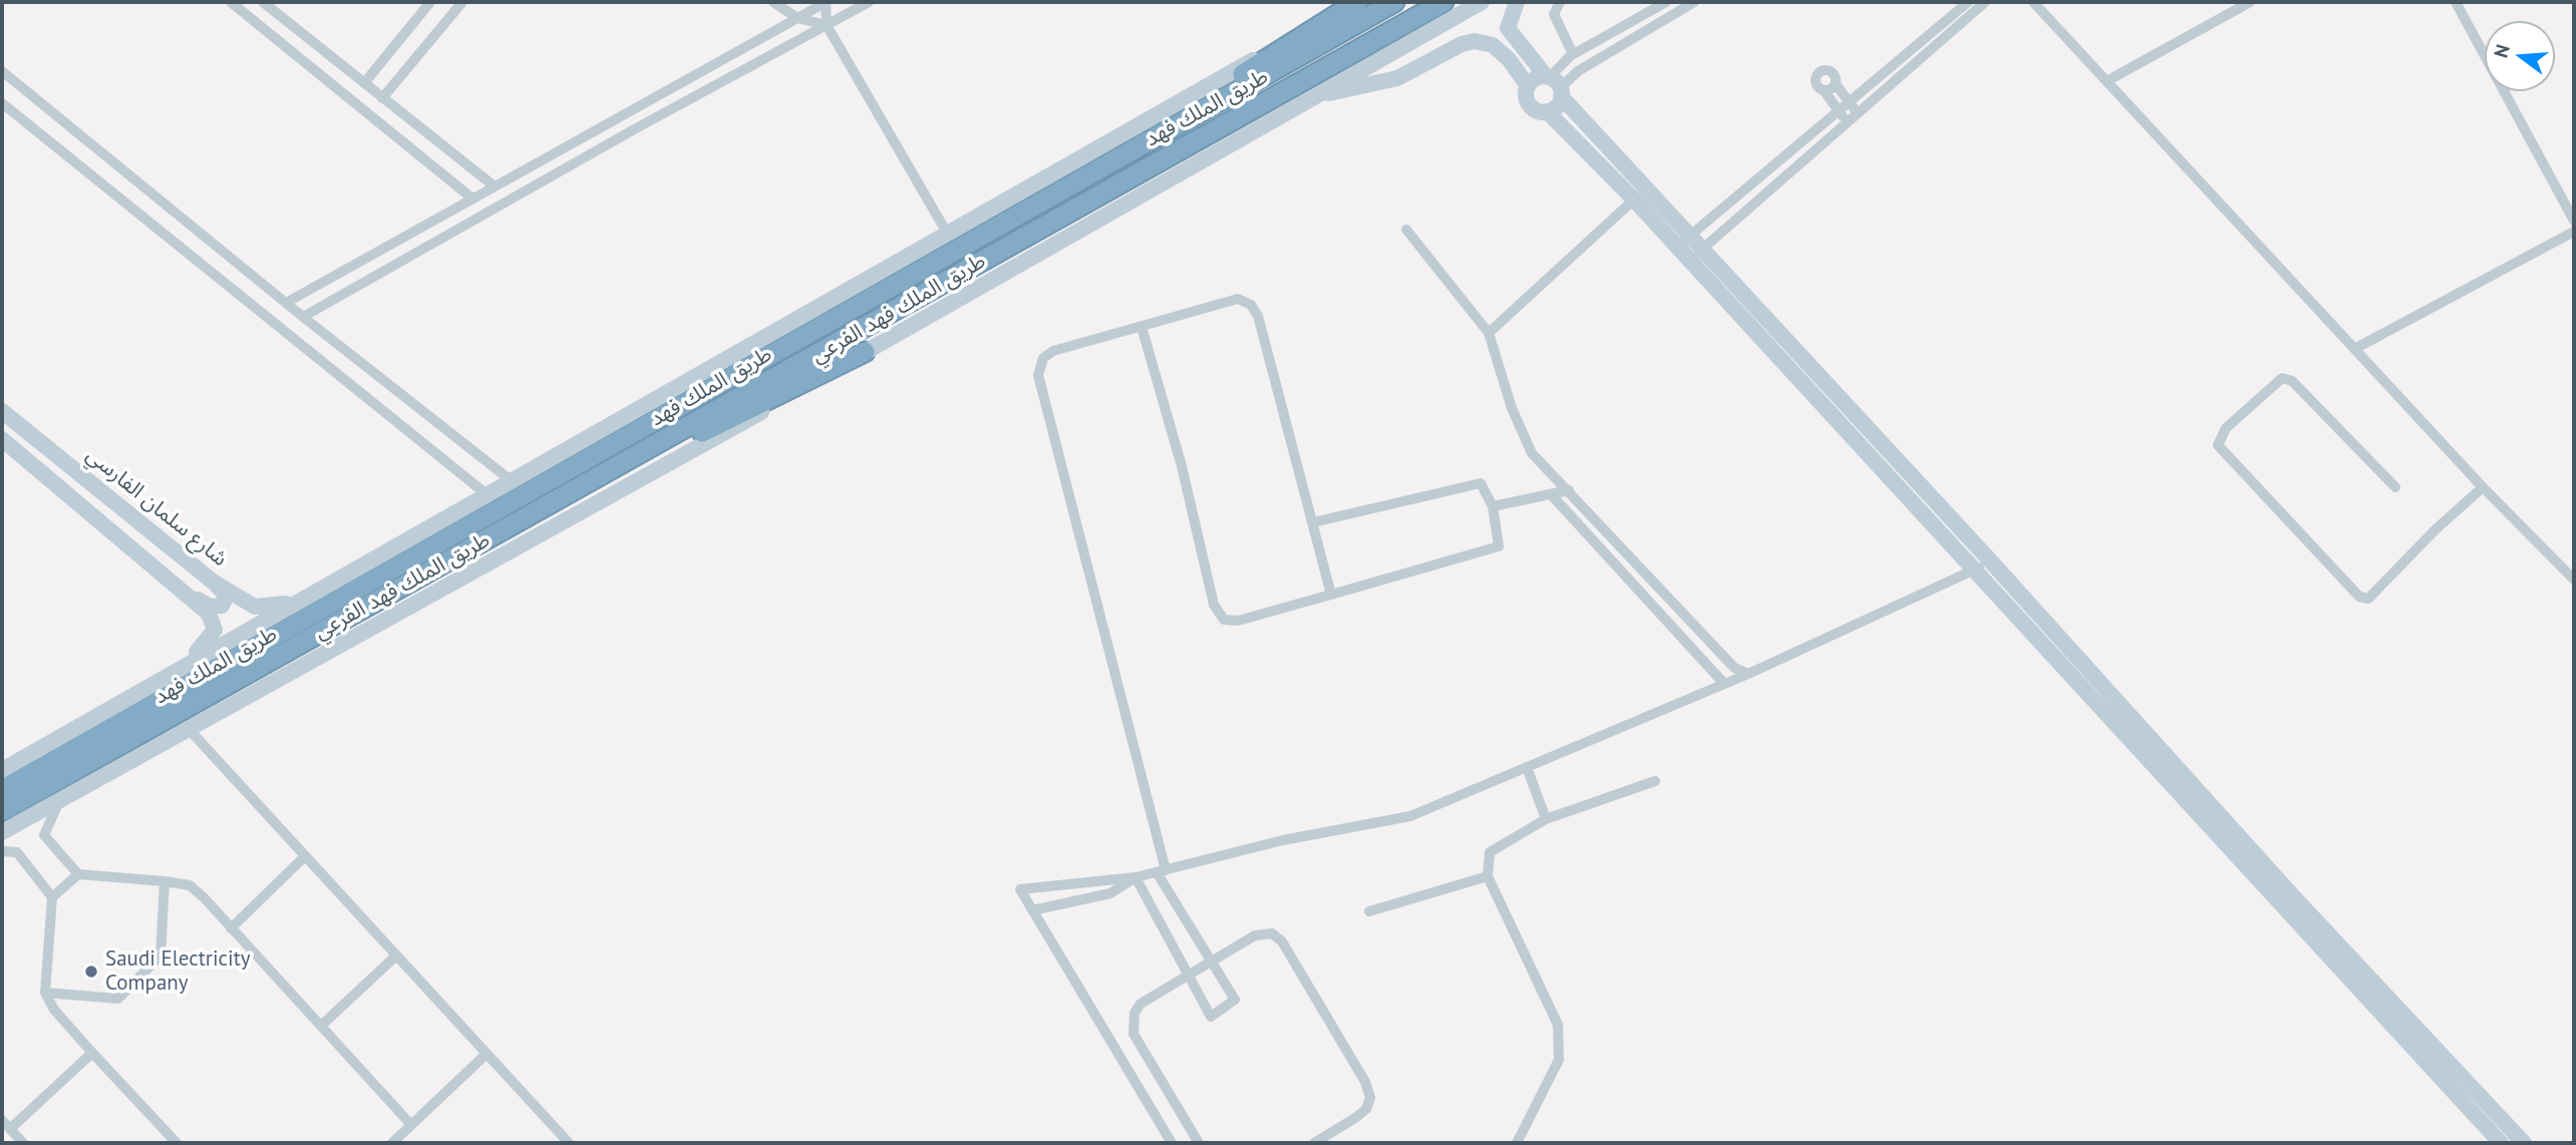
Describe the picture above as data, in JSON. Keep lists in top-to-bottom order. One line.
{"streets":{"highway":["طريق الملك فهد"],"street":["طريق الملك فهد الفرعي","شارع سلمان الفارسي"]},"crossings":[["طريق الملك فهد الفرعي","شارع سلمان الفارسي"]],"places":["Saudi Electricity Company"],"north":"left"}
